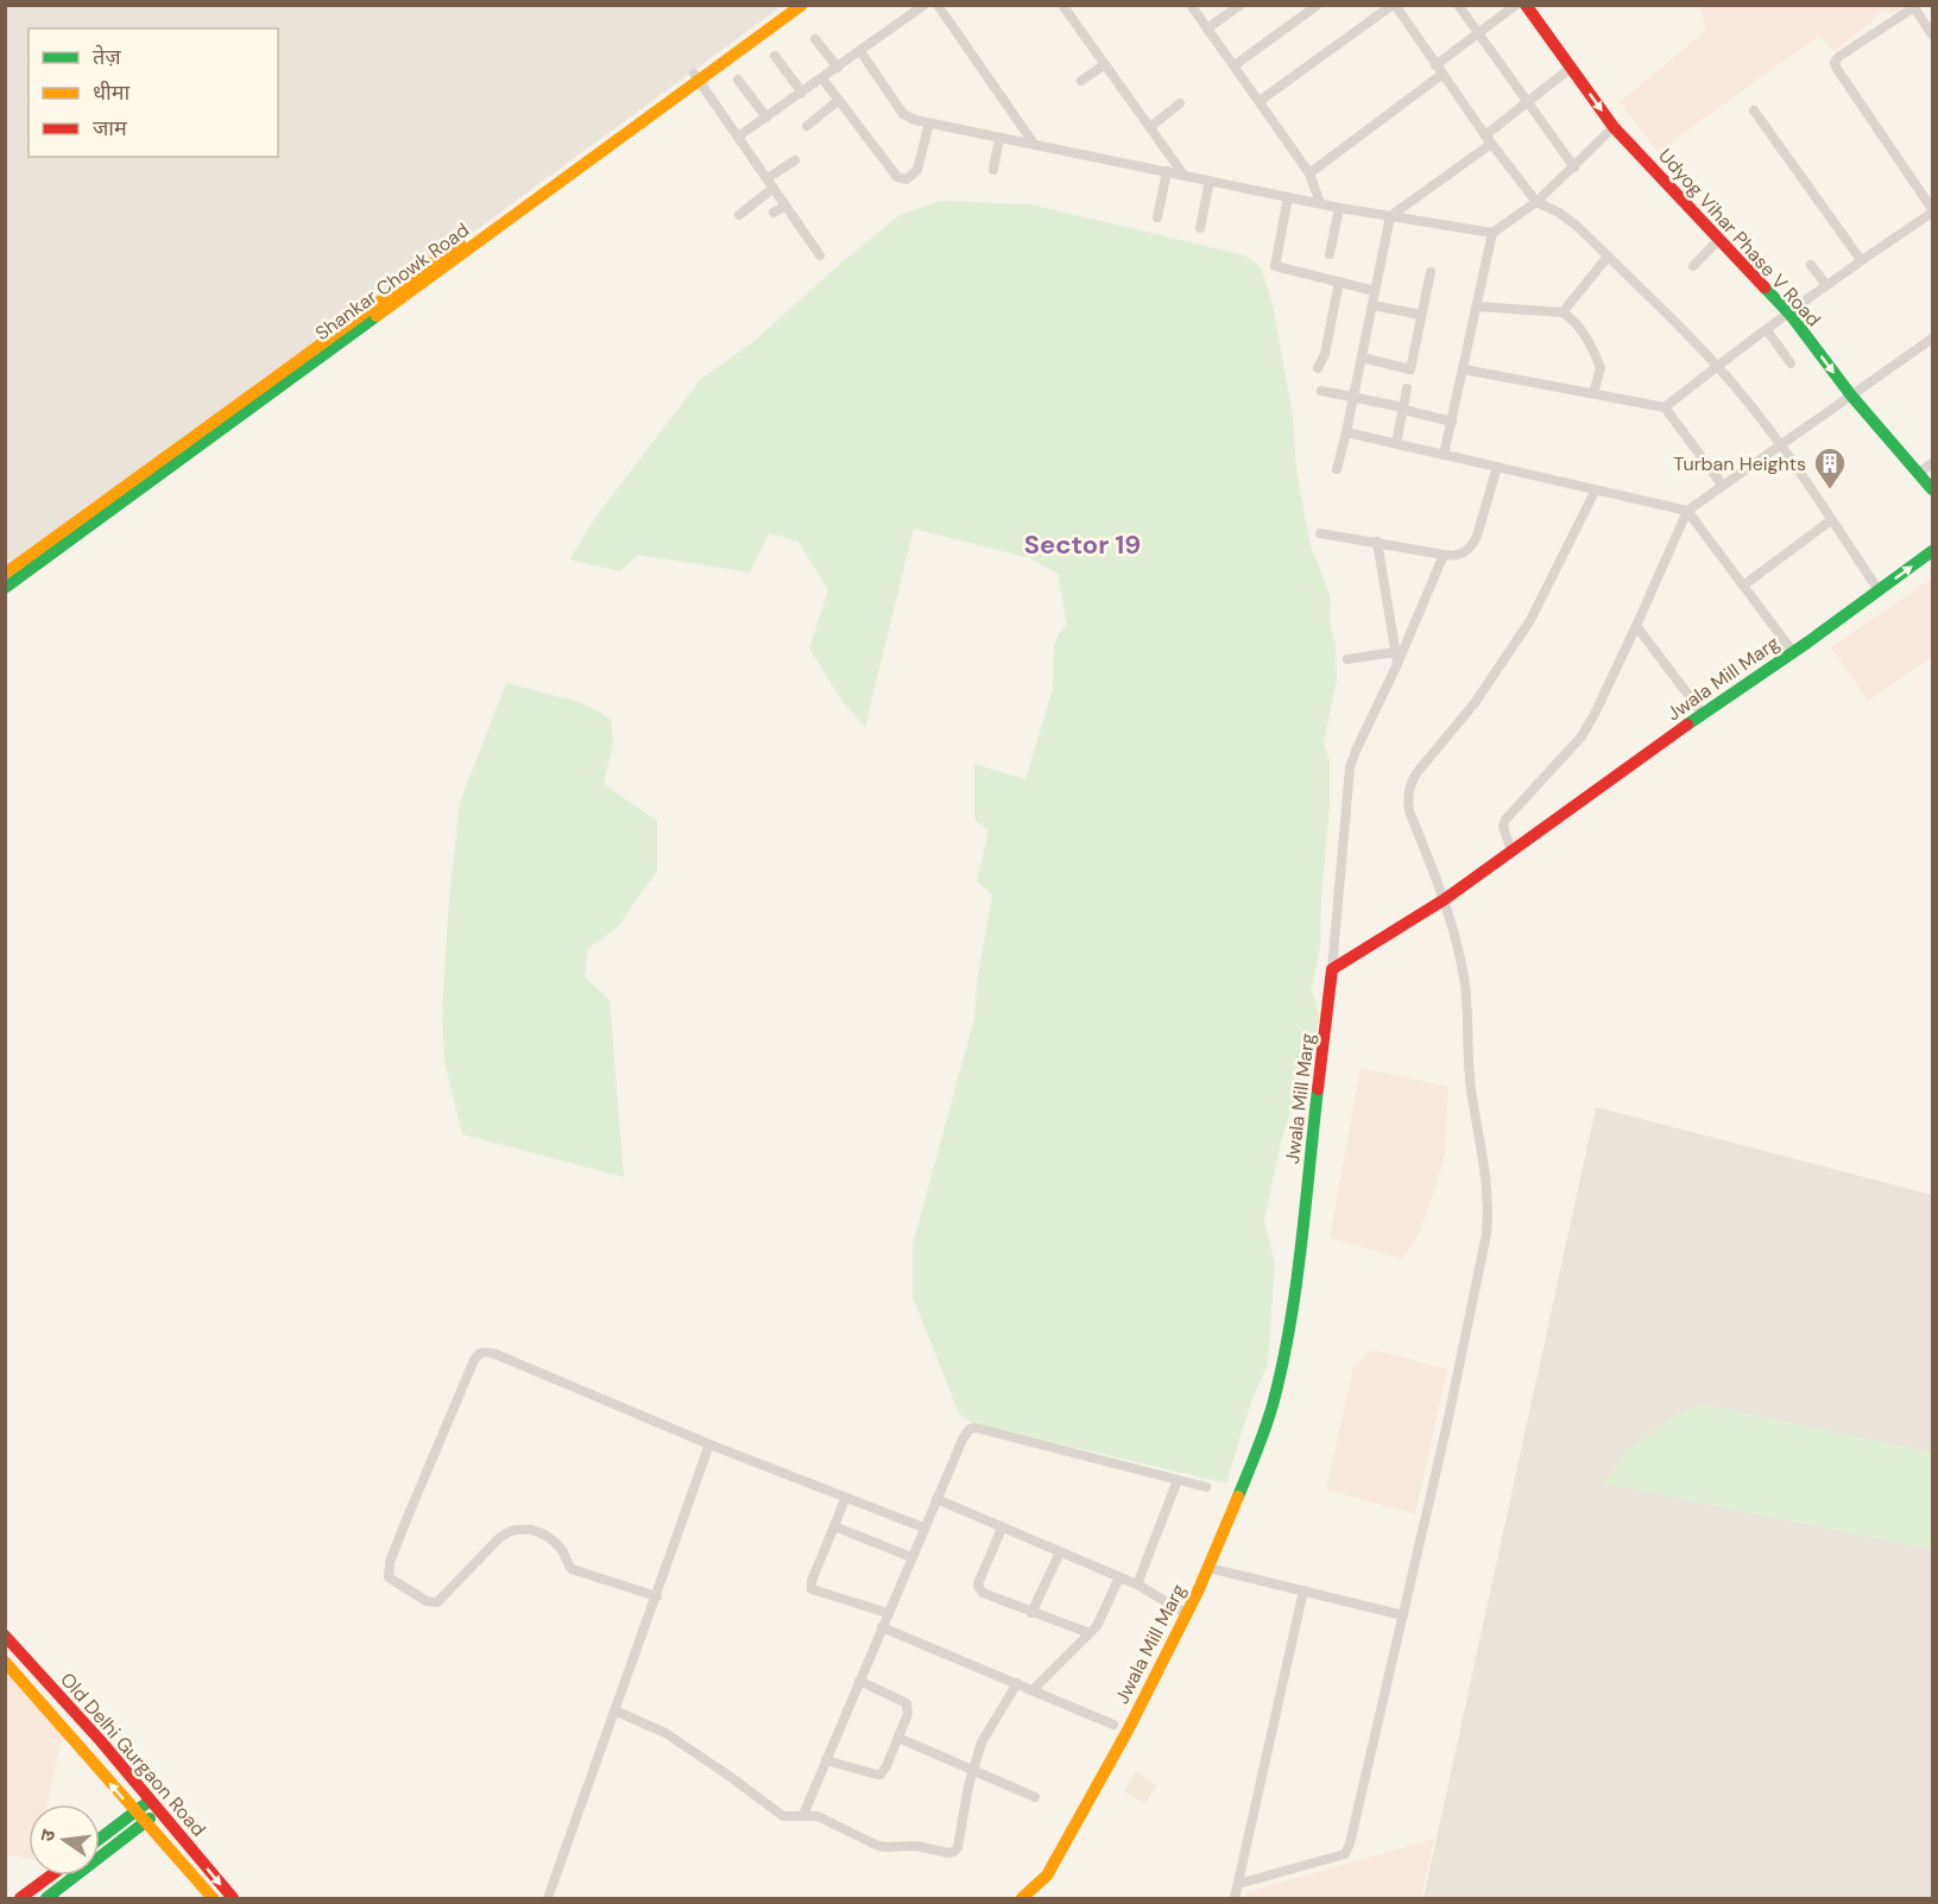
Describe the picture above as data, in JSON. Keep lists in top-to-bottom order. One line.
{"streets":{"street":["Udyog Vihar Phase V Road","Shankar Chowk Road","Jwala Mill Marg","Old Delhi Gurgaon Road"]},"districts":["Sector 19"],"places":{"building":["Turban Heights"]},"legend":["तेज़","धीमा","जाम"],"north":"left"}
